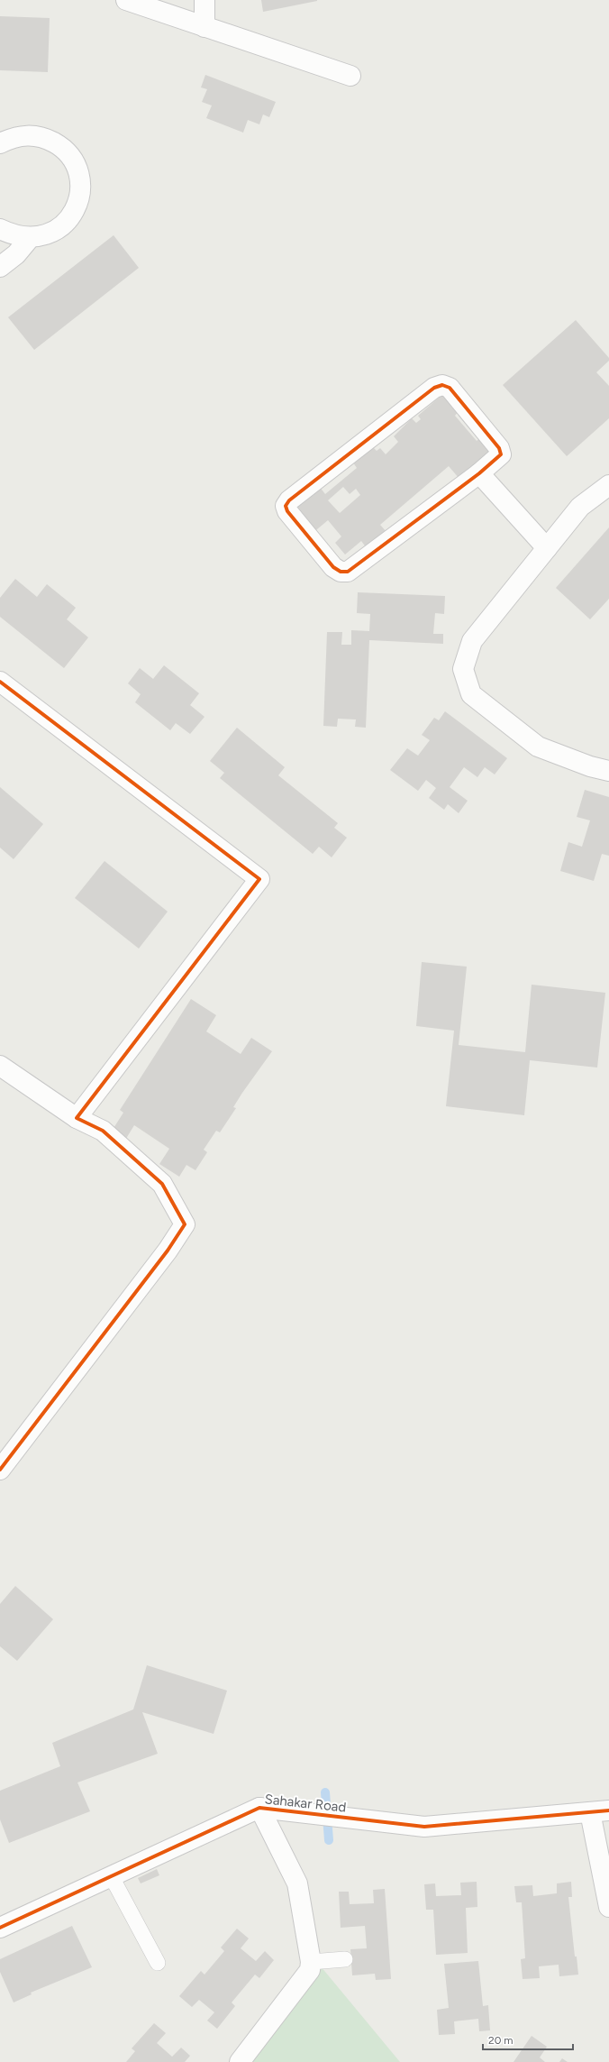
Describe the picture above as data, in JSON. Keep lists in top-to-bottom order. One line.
{"streets":{"street":["Sahakar Road"]},"scale_bar":"20 m"}
